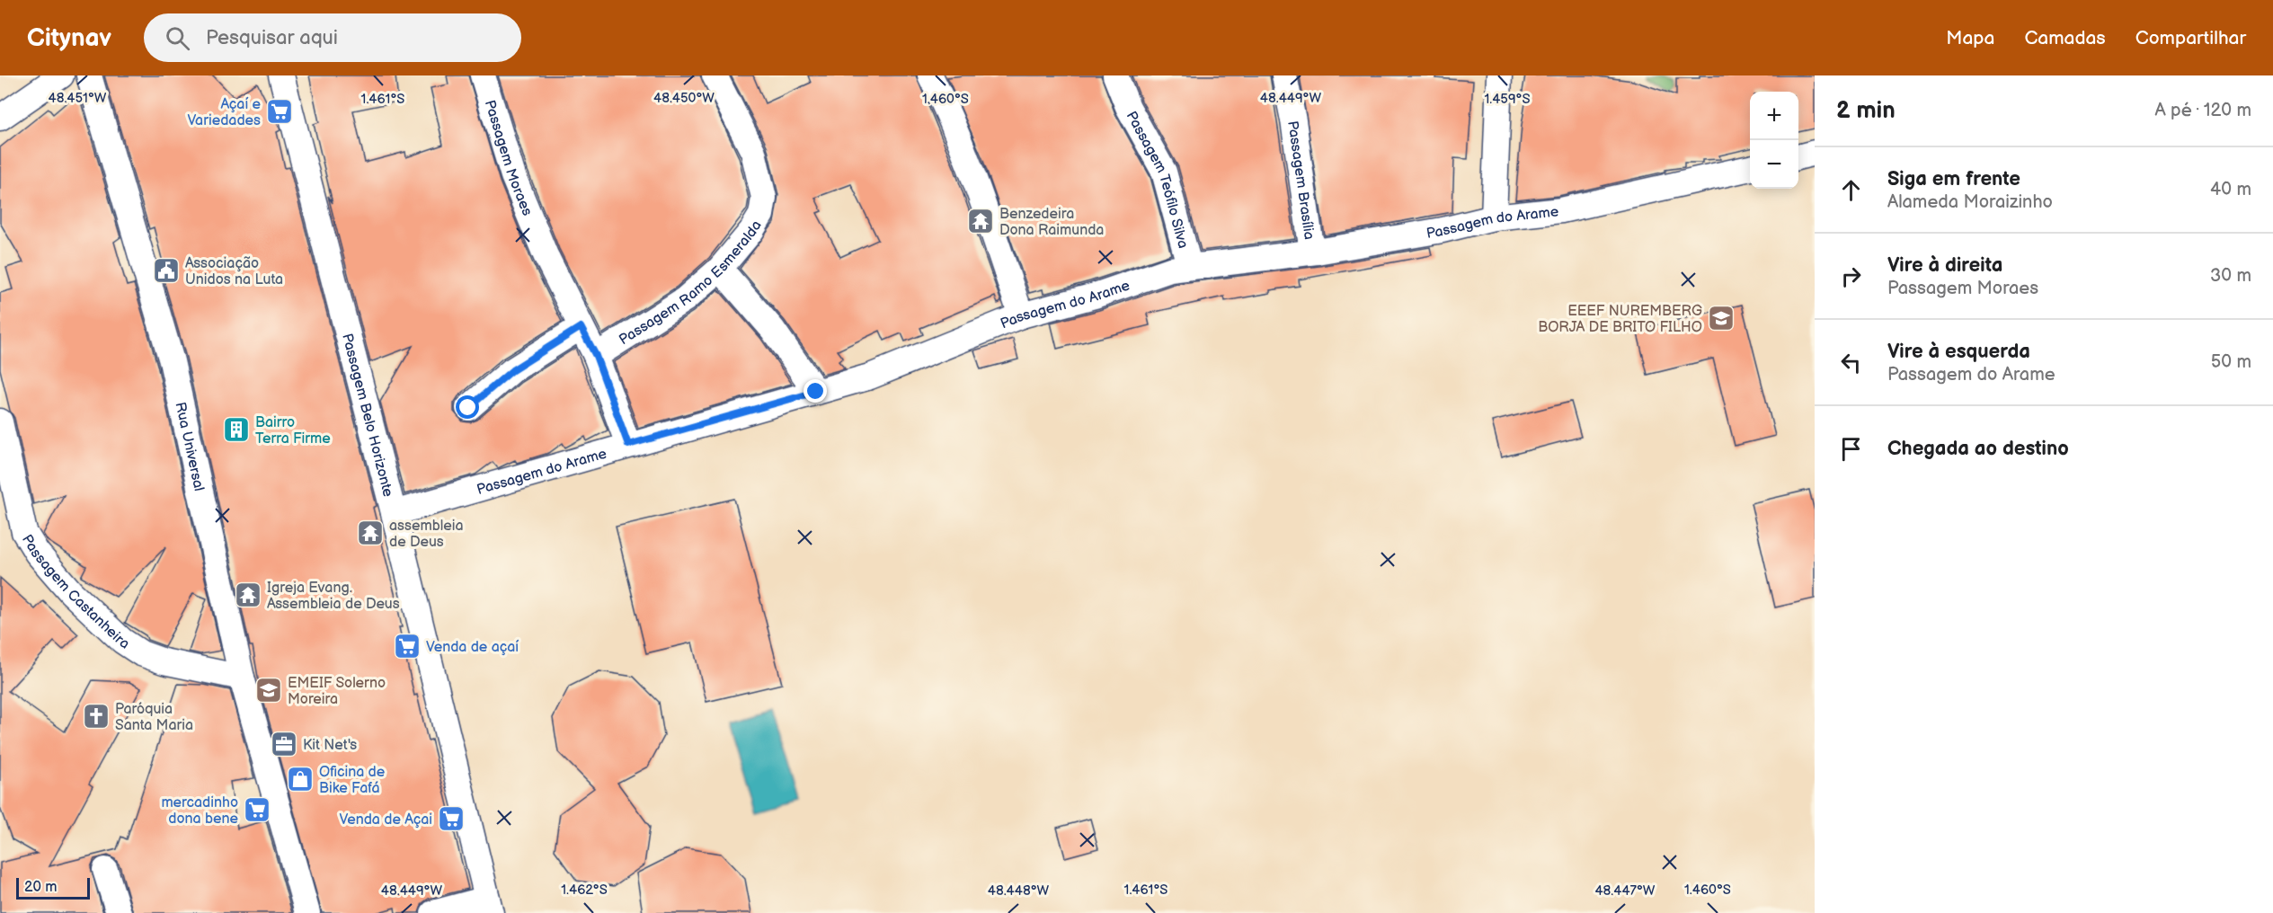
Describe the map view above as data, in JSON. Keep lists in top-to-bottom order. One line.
{"streets":{"street":["Passagem Moraes","Passagem Teófilo Silva","Passagem Brasília","Passagem do Arame","Passagem Ramo Esmeralda","Passagem Belo Horizonte","Rua Universal","Passagem Castanheira"]},"crossings":[["Passagem Moraes","Passagem do Arame"],["Passagem Moraes","Passagem Ramo Esmeralda"],["Passagem Teófilo Silva","Passagem do Arame"],["Passagem Brasília","Passagem do Arame"],["Passagem do Arame","Passagem Belo Horizonte"],["Rua Universal","Passagem Castanheira"]],"places":{"supermarket":["Açaí e Variedades","Venda de açaí","mercadinho dona bene","Venda de Açai"],"temple":["Benzedeira Dona Raimunda","assembleia de Deus","Igreja Evang. Assembleia de Deus"],"public building":["Associação Unidos na Luta"],"school or university":["EEEF NUREMBERG BORJA DE BRITO FILHO","EMEIF Solerno Moreira"],"building":["Bairro Terra Firme"],"church":["Paróquia Santa Maria"],"office":["Kit Net's"],"shop":["Oficina de Bike Fafá"]},"scale_bar":"20 m","page":{"header":"Citynav","search":"Pesquisar aqui","nav":["Mapa","Camadas","Compartilhar"],"heading":["2 min","A pé · 120 m"],"map_buttons":["+","−"],"list":[["Siga em frente","Alameda Moraizinho","40 m"],["Vire à direita","Passagem Moraes","30 m"],["Vire à esquerda","Passagem do Arame","50 m"],"Chegada ao destino"],"scale":"20 m"},"coordinates":["48.451°W","48.450°W","48.449°W","1.461°S","1.460°S","1.459°S","1.462°S","48.448°W","48.447°W"]}
